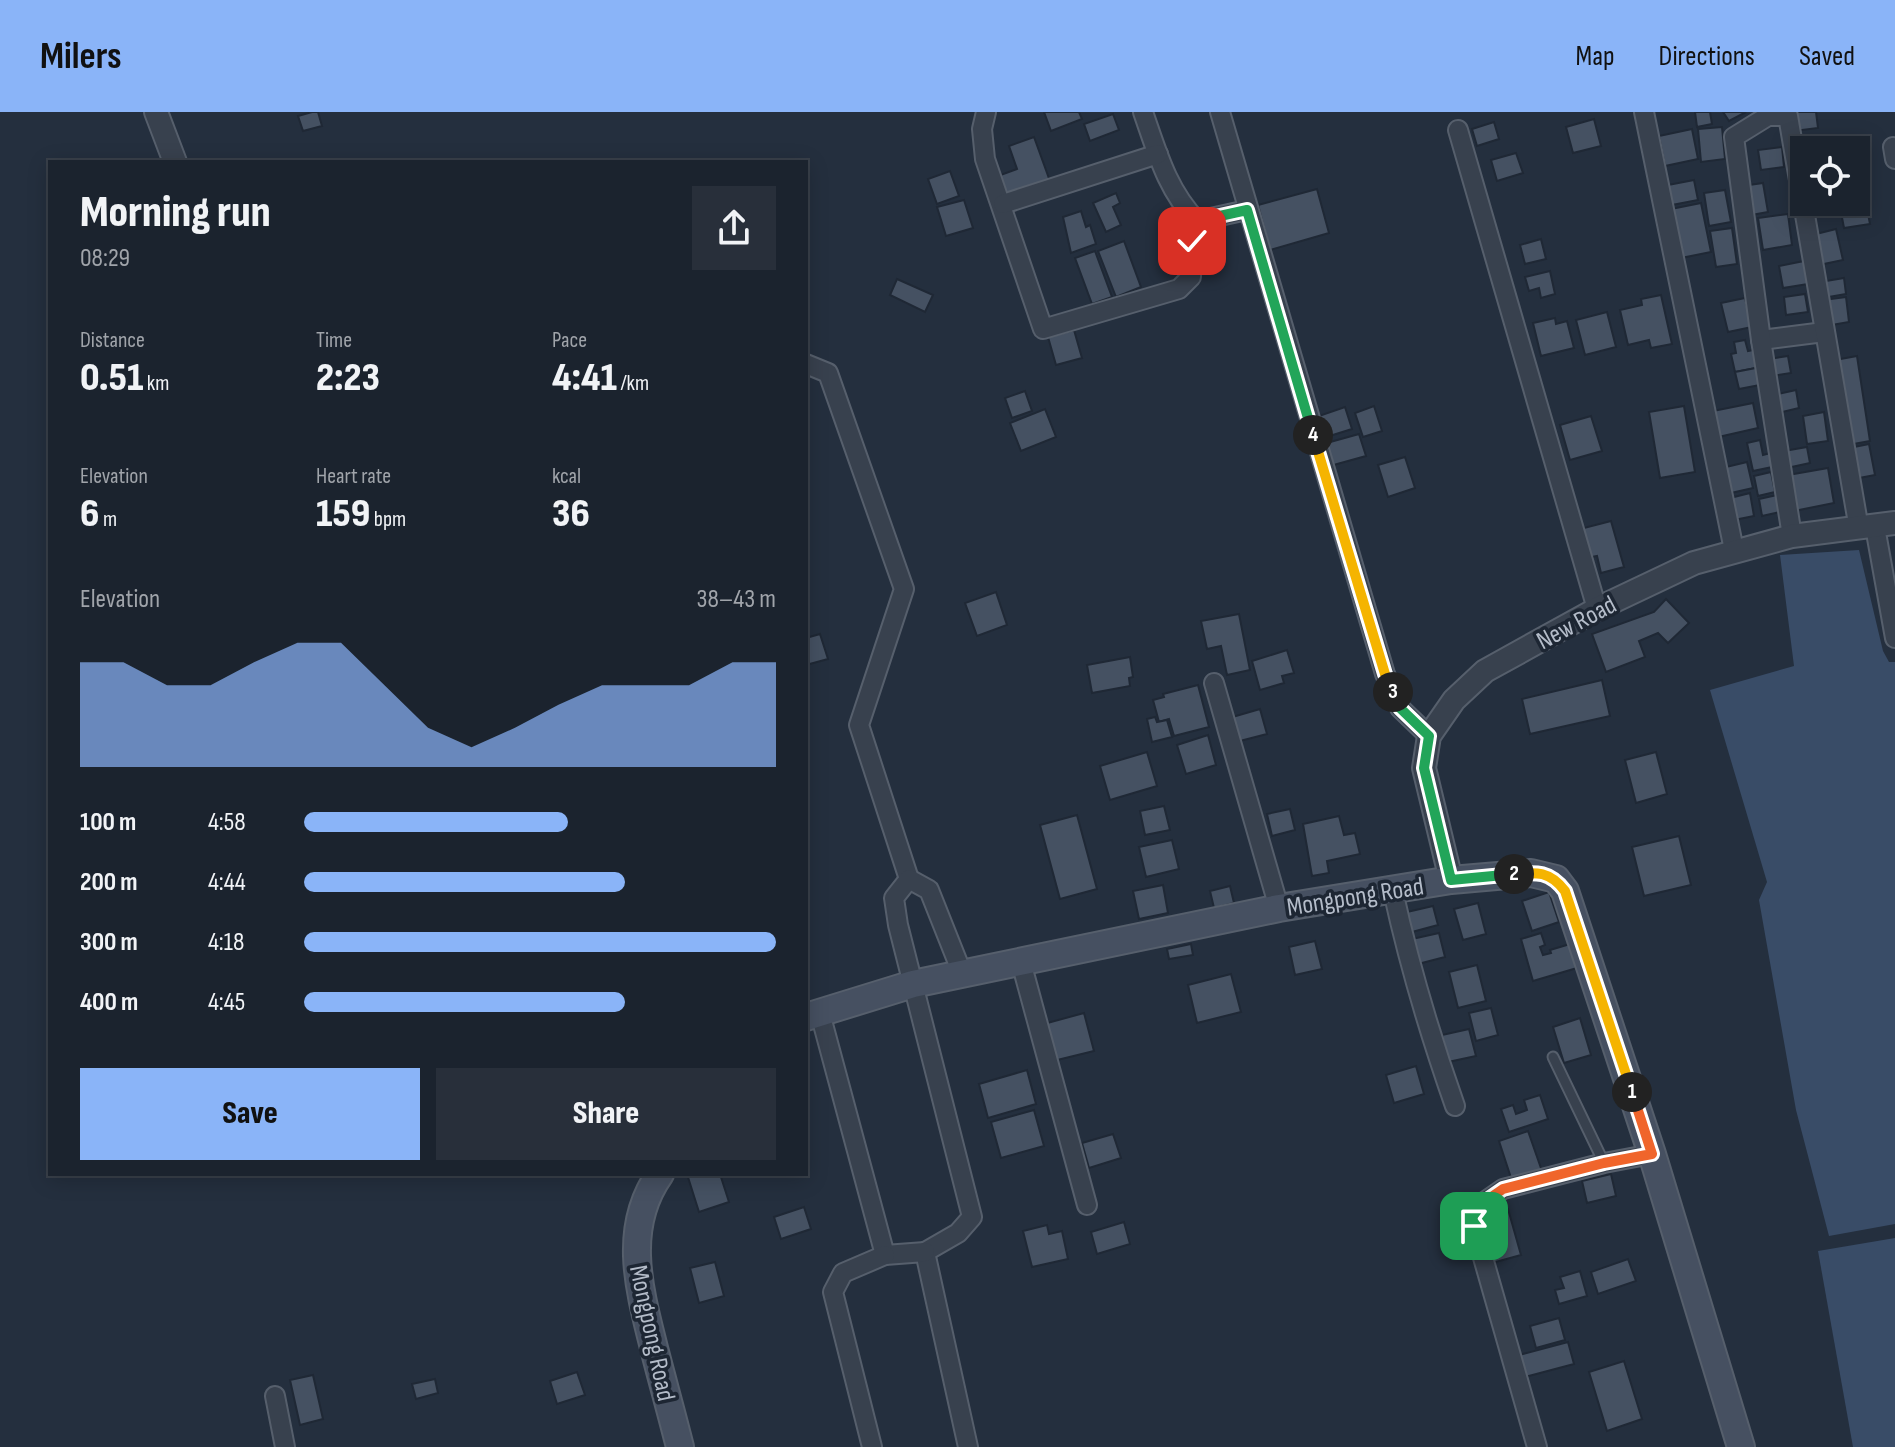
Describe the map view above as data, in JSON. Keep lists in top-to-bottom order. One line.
{"streets":{"main road":["Mongpong Road"],"street":["New Road"]},"page":{"header":"Milers","nav":["Map","Directions","Saved"],"heading":["Morning run","08:29"],"stats":[["Distance","0.51 km"],["Time","2:23"],["Pace","4:41 /km"],["Elevation","6 m"],["Heart rate","159 bpm"],["kcal","36"]],"pins":["4","3","2","1"],"chart":["Elevation","38–43 m"],"list":[{"name":"100 m","note":"4:58"},{"name":"200 m","note":"4:44"},{"name":"300 m","note":"4:18"},{"name":"400 m","note":"4:45"}],"buttons":["Save","Share"]}}
